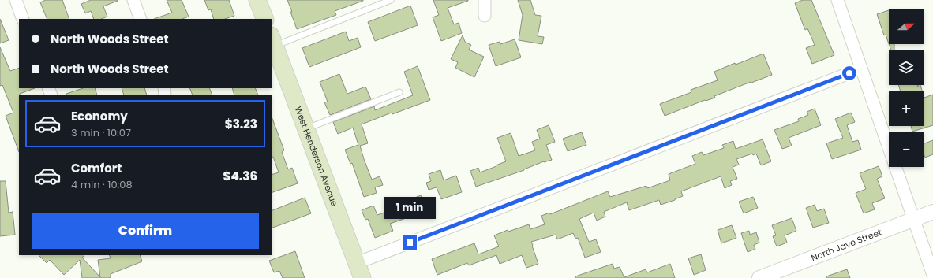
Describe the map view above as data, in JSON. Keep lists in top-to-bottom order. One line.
{"streets":{"main road":["West Henderson Avenue"],"street":["North Jaye Street"]},"north":"right","page":{"map_buttons":["+","−"],"banner":["North Woods Street","North Woods Street"],"list":[{"name":"Economy","note":"3 min · 10:07","value":"$3.23"},{"name":"Comfort","note":"4 min · 10:08","value":"$4.36"}],"bubble":"1 min","buttons":"Confirm"}}
